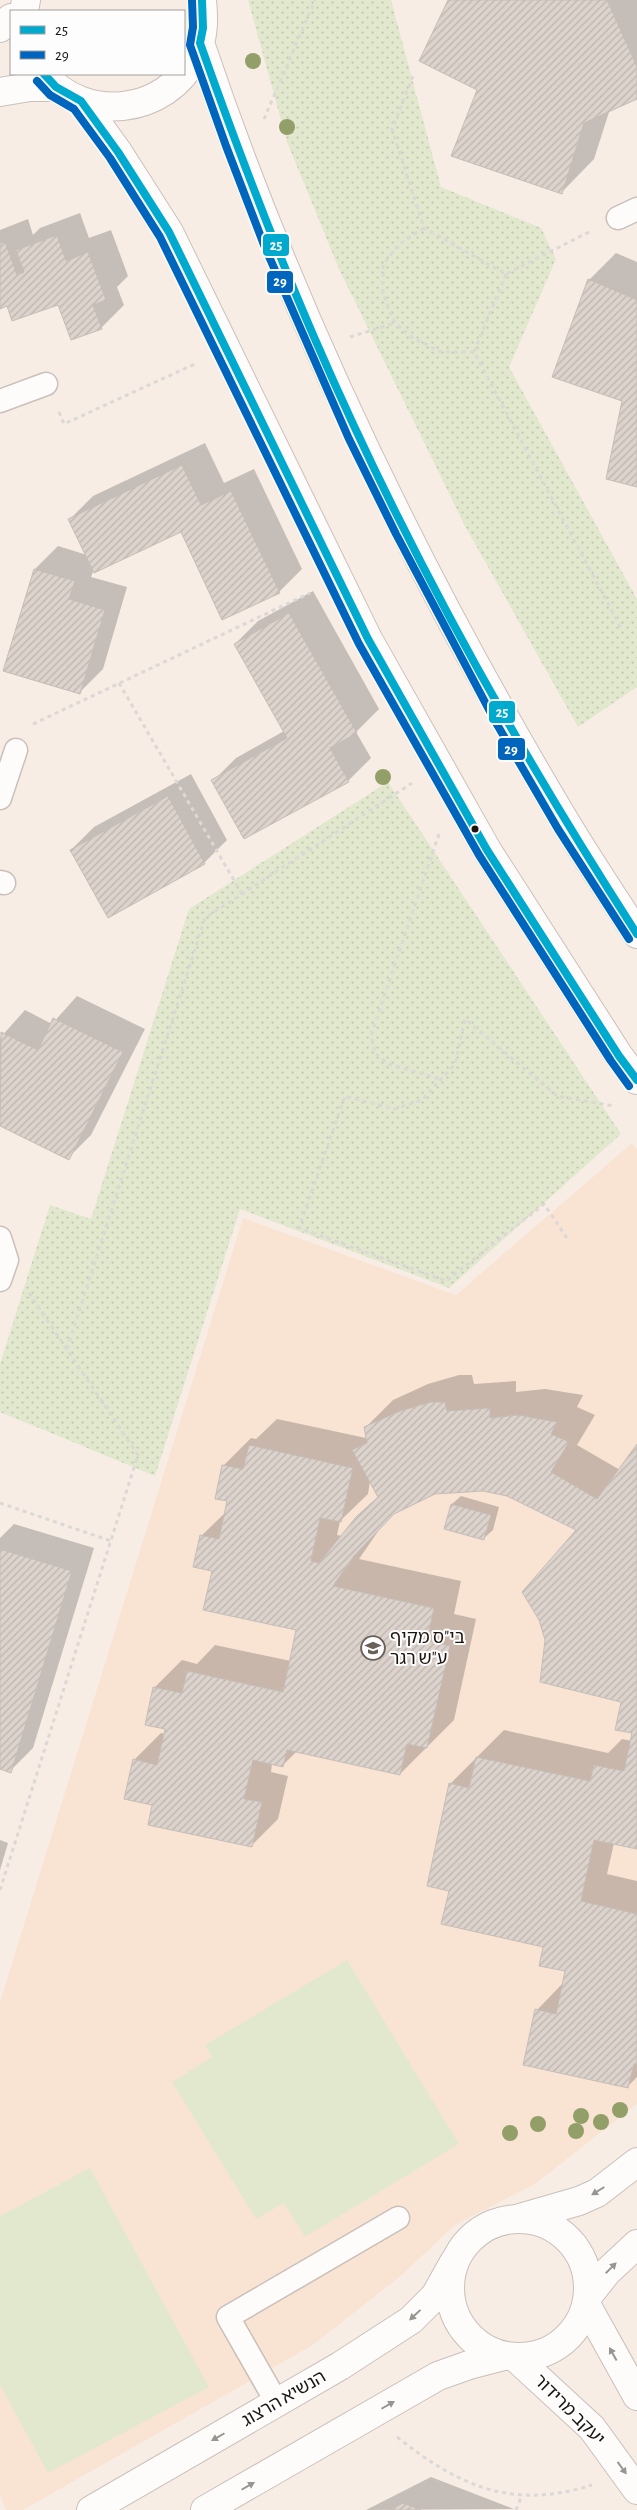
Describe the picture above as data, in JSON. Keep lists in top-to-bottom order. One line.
{"streets":{"main road":["הנשיא הרצוג","יעקב מרידור"]},"crossings":[["הנשיא הרצוג","יעקב מרידור"]],"places":{"school or university":["בי\"ס מקיף ע\"ש רגר"]},"lines":["transit line 25","transit line 29"],"legend":["25","29"]}
